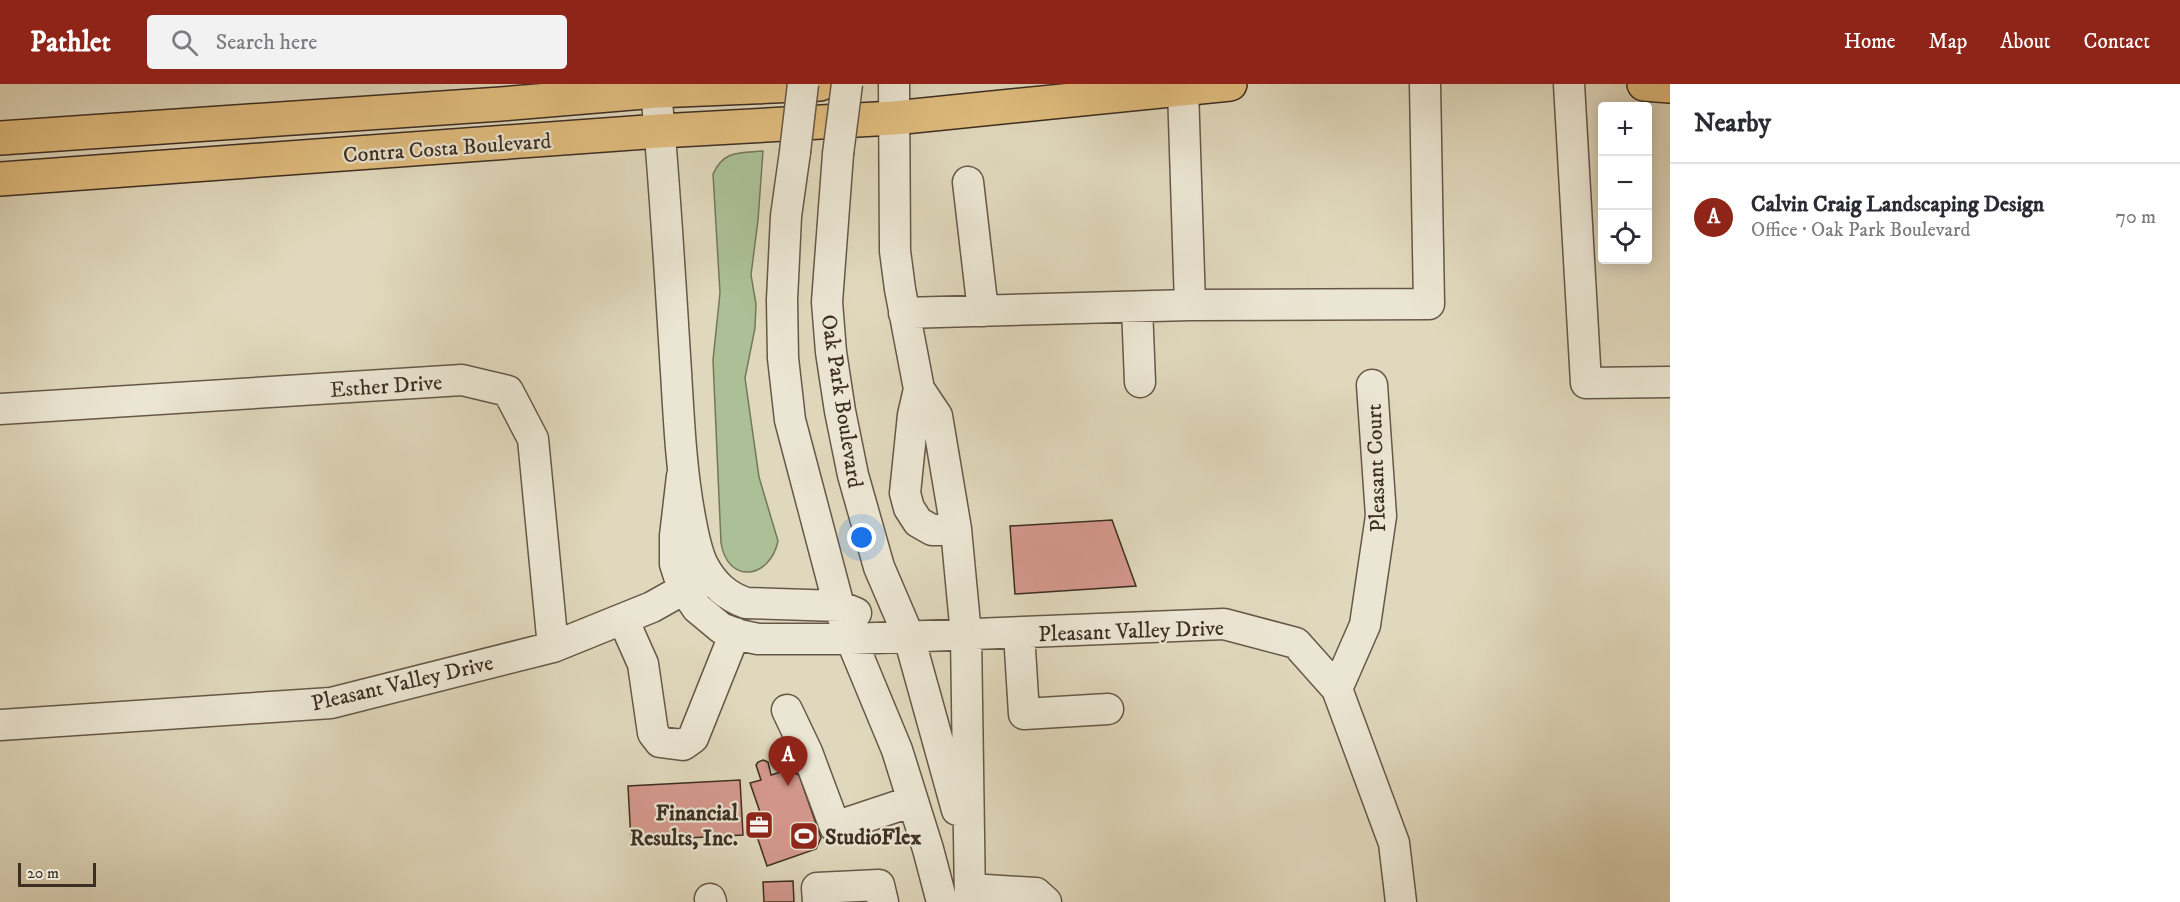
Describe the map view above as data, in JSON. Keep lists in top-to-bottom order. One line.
{"streets":{"main road":["Contra Costa Boulevard"],"street":["Esther Drive","Oak Park Boulevard","Pleasant Court","Pleasant Valley Drive"]},"crossings":[["Contra Costa Boulevard","Oak Park Boulevard"],["Esther Drive","Pleasant Valley Drive"],["Oak Park Boulevard","Pleasant Valley Drive"],["Pleasant Court","Pleasant Valley Drive"]],"places":{"office":["Financial Results, Inc."],"sports":["StudioFlex"]},"scale_bar":"20 m","page":{"header":"Pathlet","search":"Search here","nav":["Home","Map","About","Contact"],"heading":"Nearby","map_buttons":["+","−"],"list":[{"mark":"A","name":"Calvin Craig Landscaping Design","note":"Office · Oak Park Boulevard","value":"70 m"}],"pins":"A","scale":"20 m"}}
